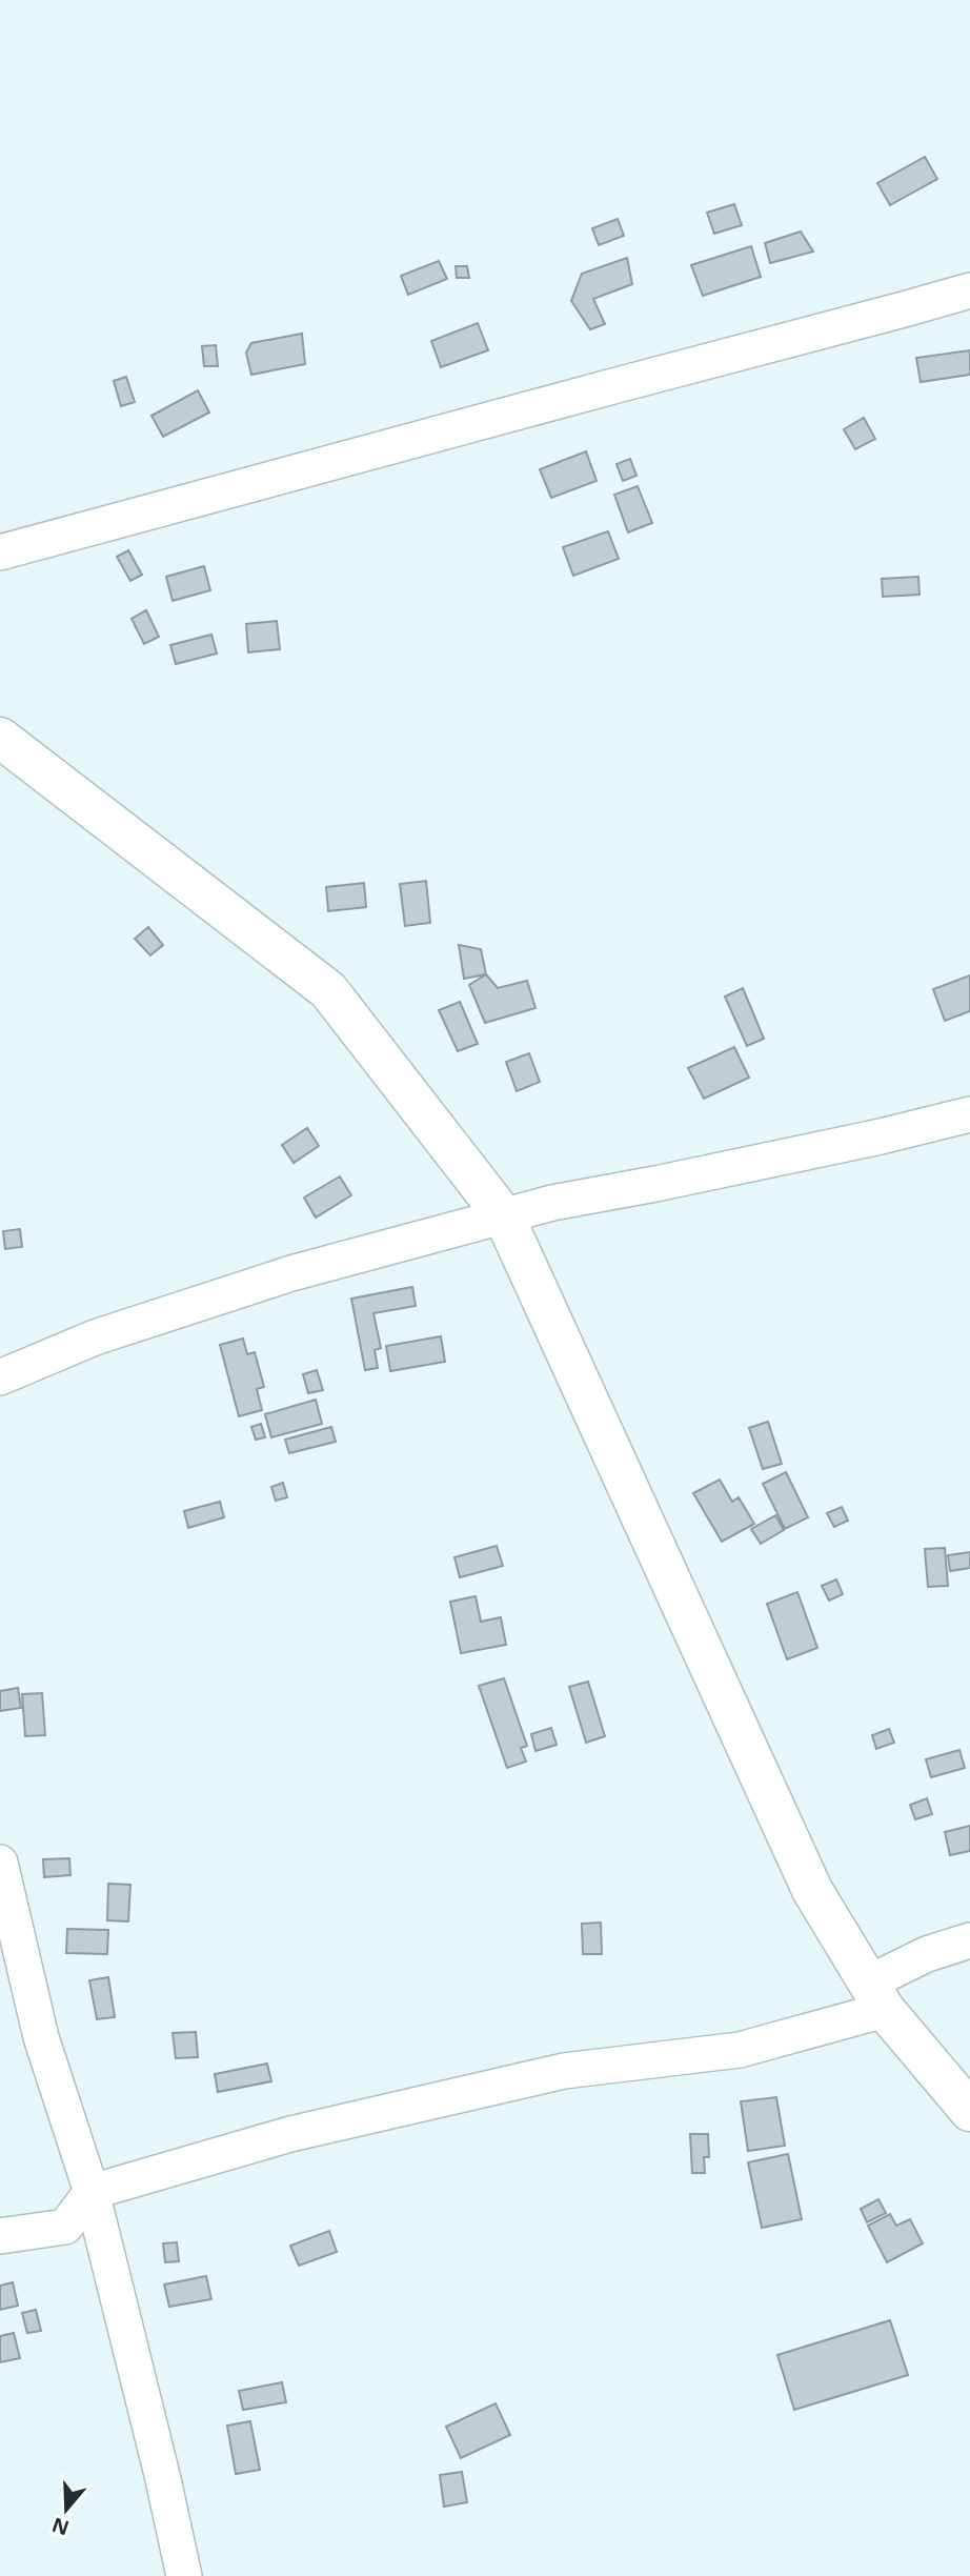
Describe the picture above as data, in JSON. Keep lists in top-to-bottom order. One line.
{"north":"bottom"}
